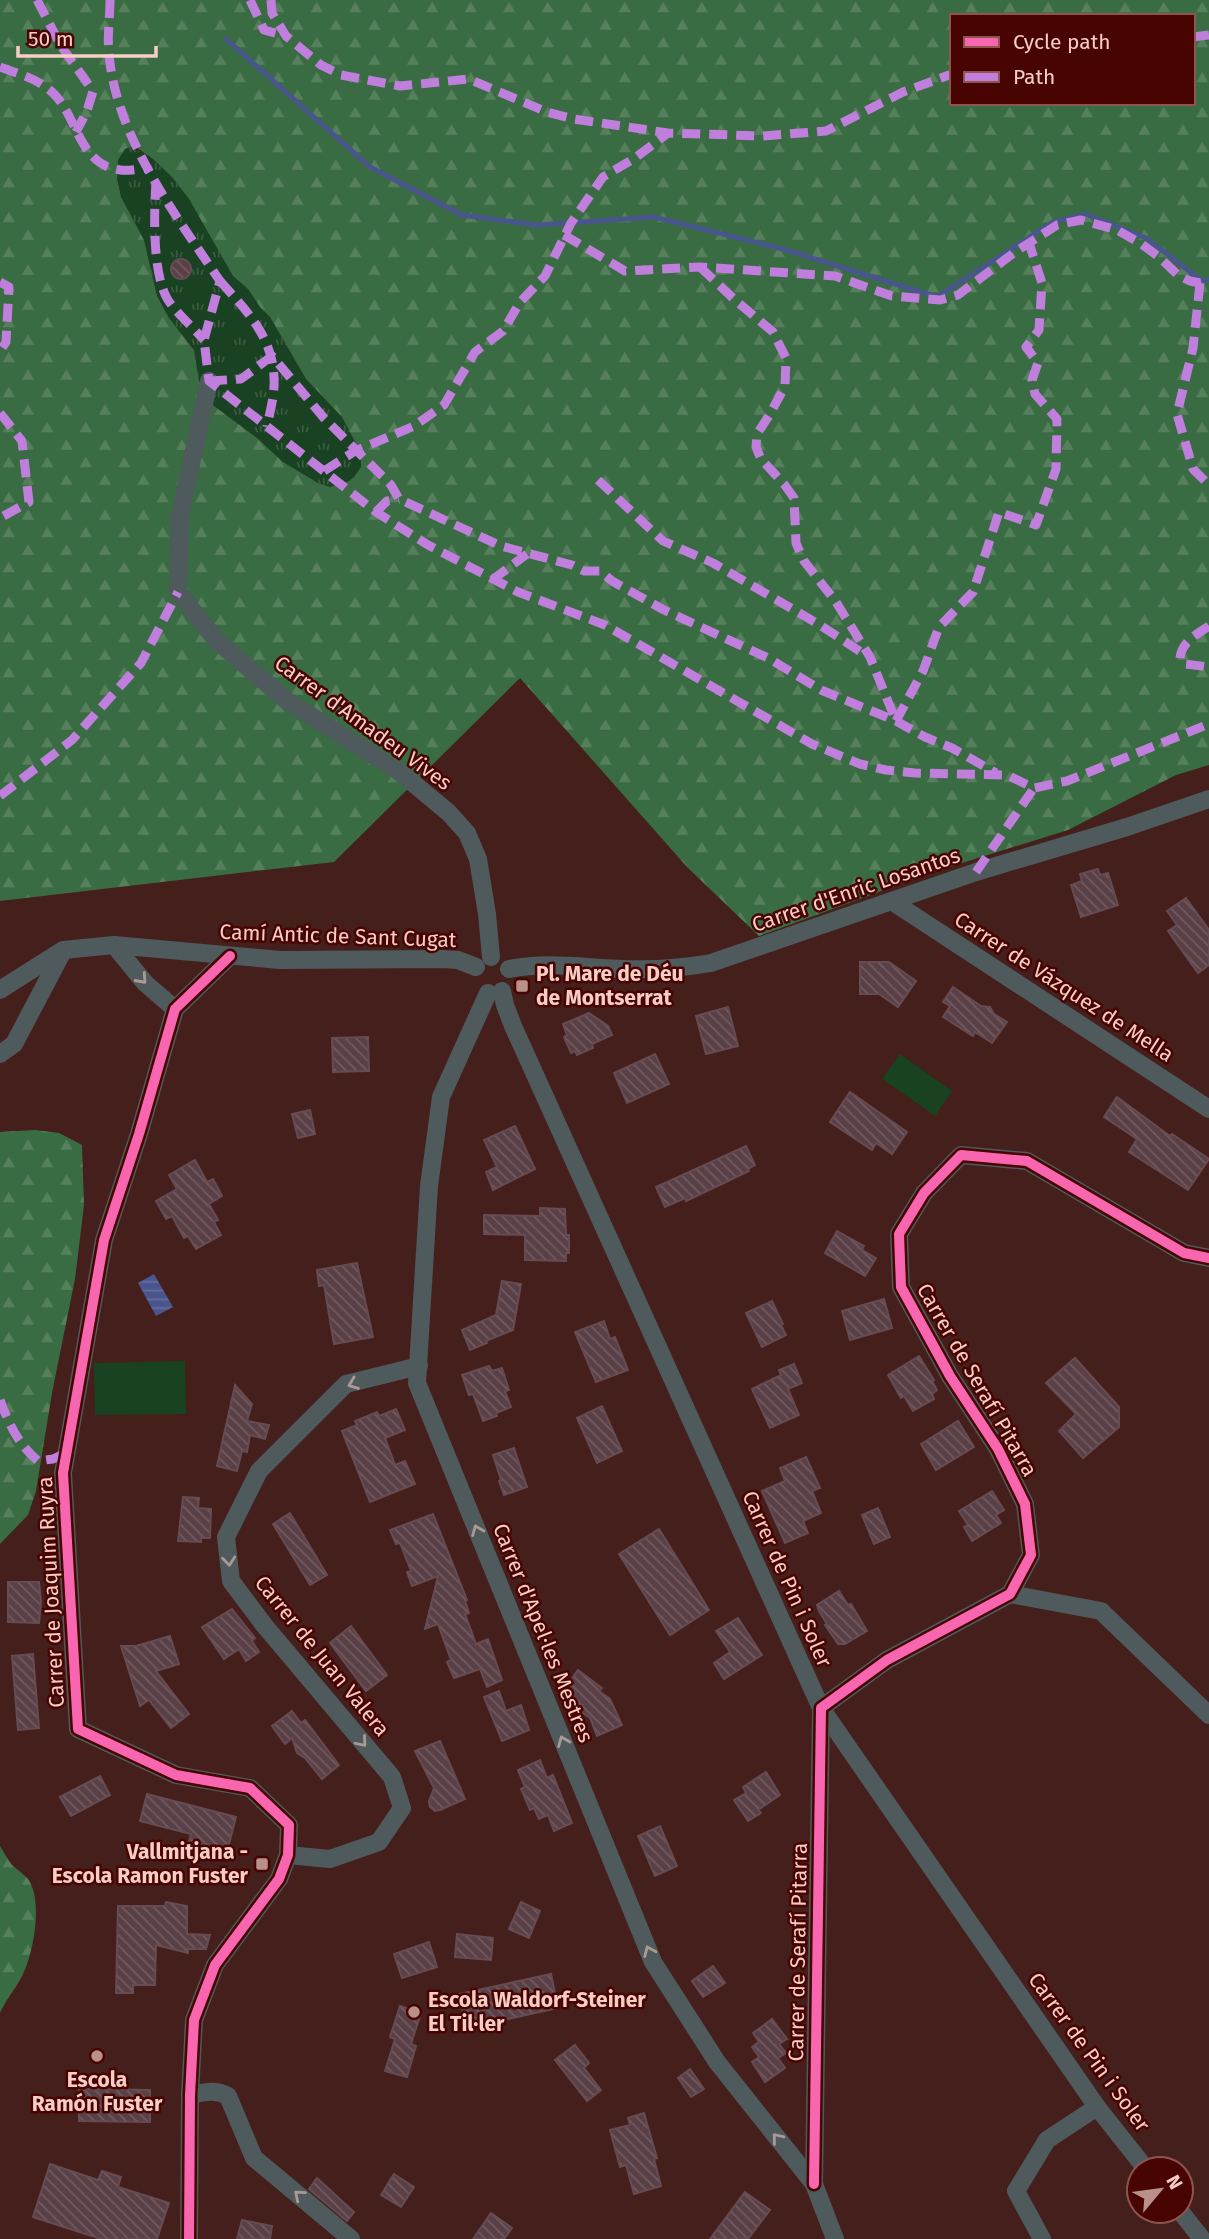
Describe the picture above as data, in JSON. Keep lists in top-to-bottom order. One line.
{"streets":{"street":["Carrer d'Amadeu Vives","Carrer d'Enric Losantos","Camí Antic de Sant Cugat","Carrer de Vázquez de Mella","Carrer de Serafí Pitarra","Carrer de Pin i Soler","Carrer de Joaquim Ruyra","Carrer d'Apel·les Mestres","Carrer de Juan Valera"]},"crossings":[["Carrer d'Amadeu Vives","Carrer d'Enric Losantos"],["Carrer d'Amadeu Vives","Camí Antic de Sant Cugat"],["Carrer d'Amadeu Vives","Carrer de Pin i Soler"],["Carrer d'Amadeu Vives","Carrer d'Apel·les Mestres"],["Carrer d'Enric Losantos","Camí Antic de Sant Cugat"],["Carrer d'Enric Losantos","Carrer de Vázquez de Mella"],["Carrer d'Enric Losantos","Carrer de Pin i Soler"],["Carrer d'Enric Losantos","Carrer d'Apel·les Mestres"],["Camí Antic de Sant Cugat","Carrer de Pin i Soler"],["Camí Antic de Sant Cugat","Carrer de Joaquim Ruyra"],["Camí Antic de Sant Cugat","Carrer d'Apel·les Mestres"],["Carrer de Serafí Pitarra","Carrer de Pin i Soler"],["Carrer de Serafí Pitarra","Carrer d'Apel·les Mestres"],["Carrer de Pin i Soler","Carrer d'Apel·les Mestres"],["Carrer de Joaquim Ruyra","Carrer de Juan Valera"],["Carrer d'Apel·les Mestres","Carrer de Juan Valera"]],"one_way":["Carrer d'Apel·les Mestres"],"places":{"transit":["Pl. Mare de Déu de Montserrat","Vallmitjana - Escola Ramon Fuster"],"other":["Escola Waldorf-Steiner El Til·ler","Escola Ramón Fuster"]},"legend":["Cycle path","Path"],"scale_bar":"50 m","north":"top right"}
